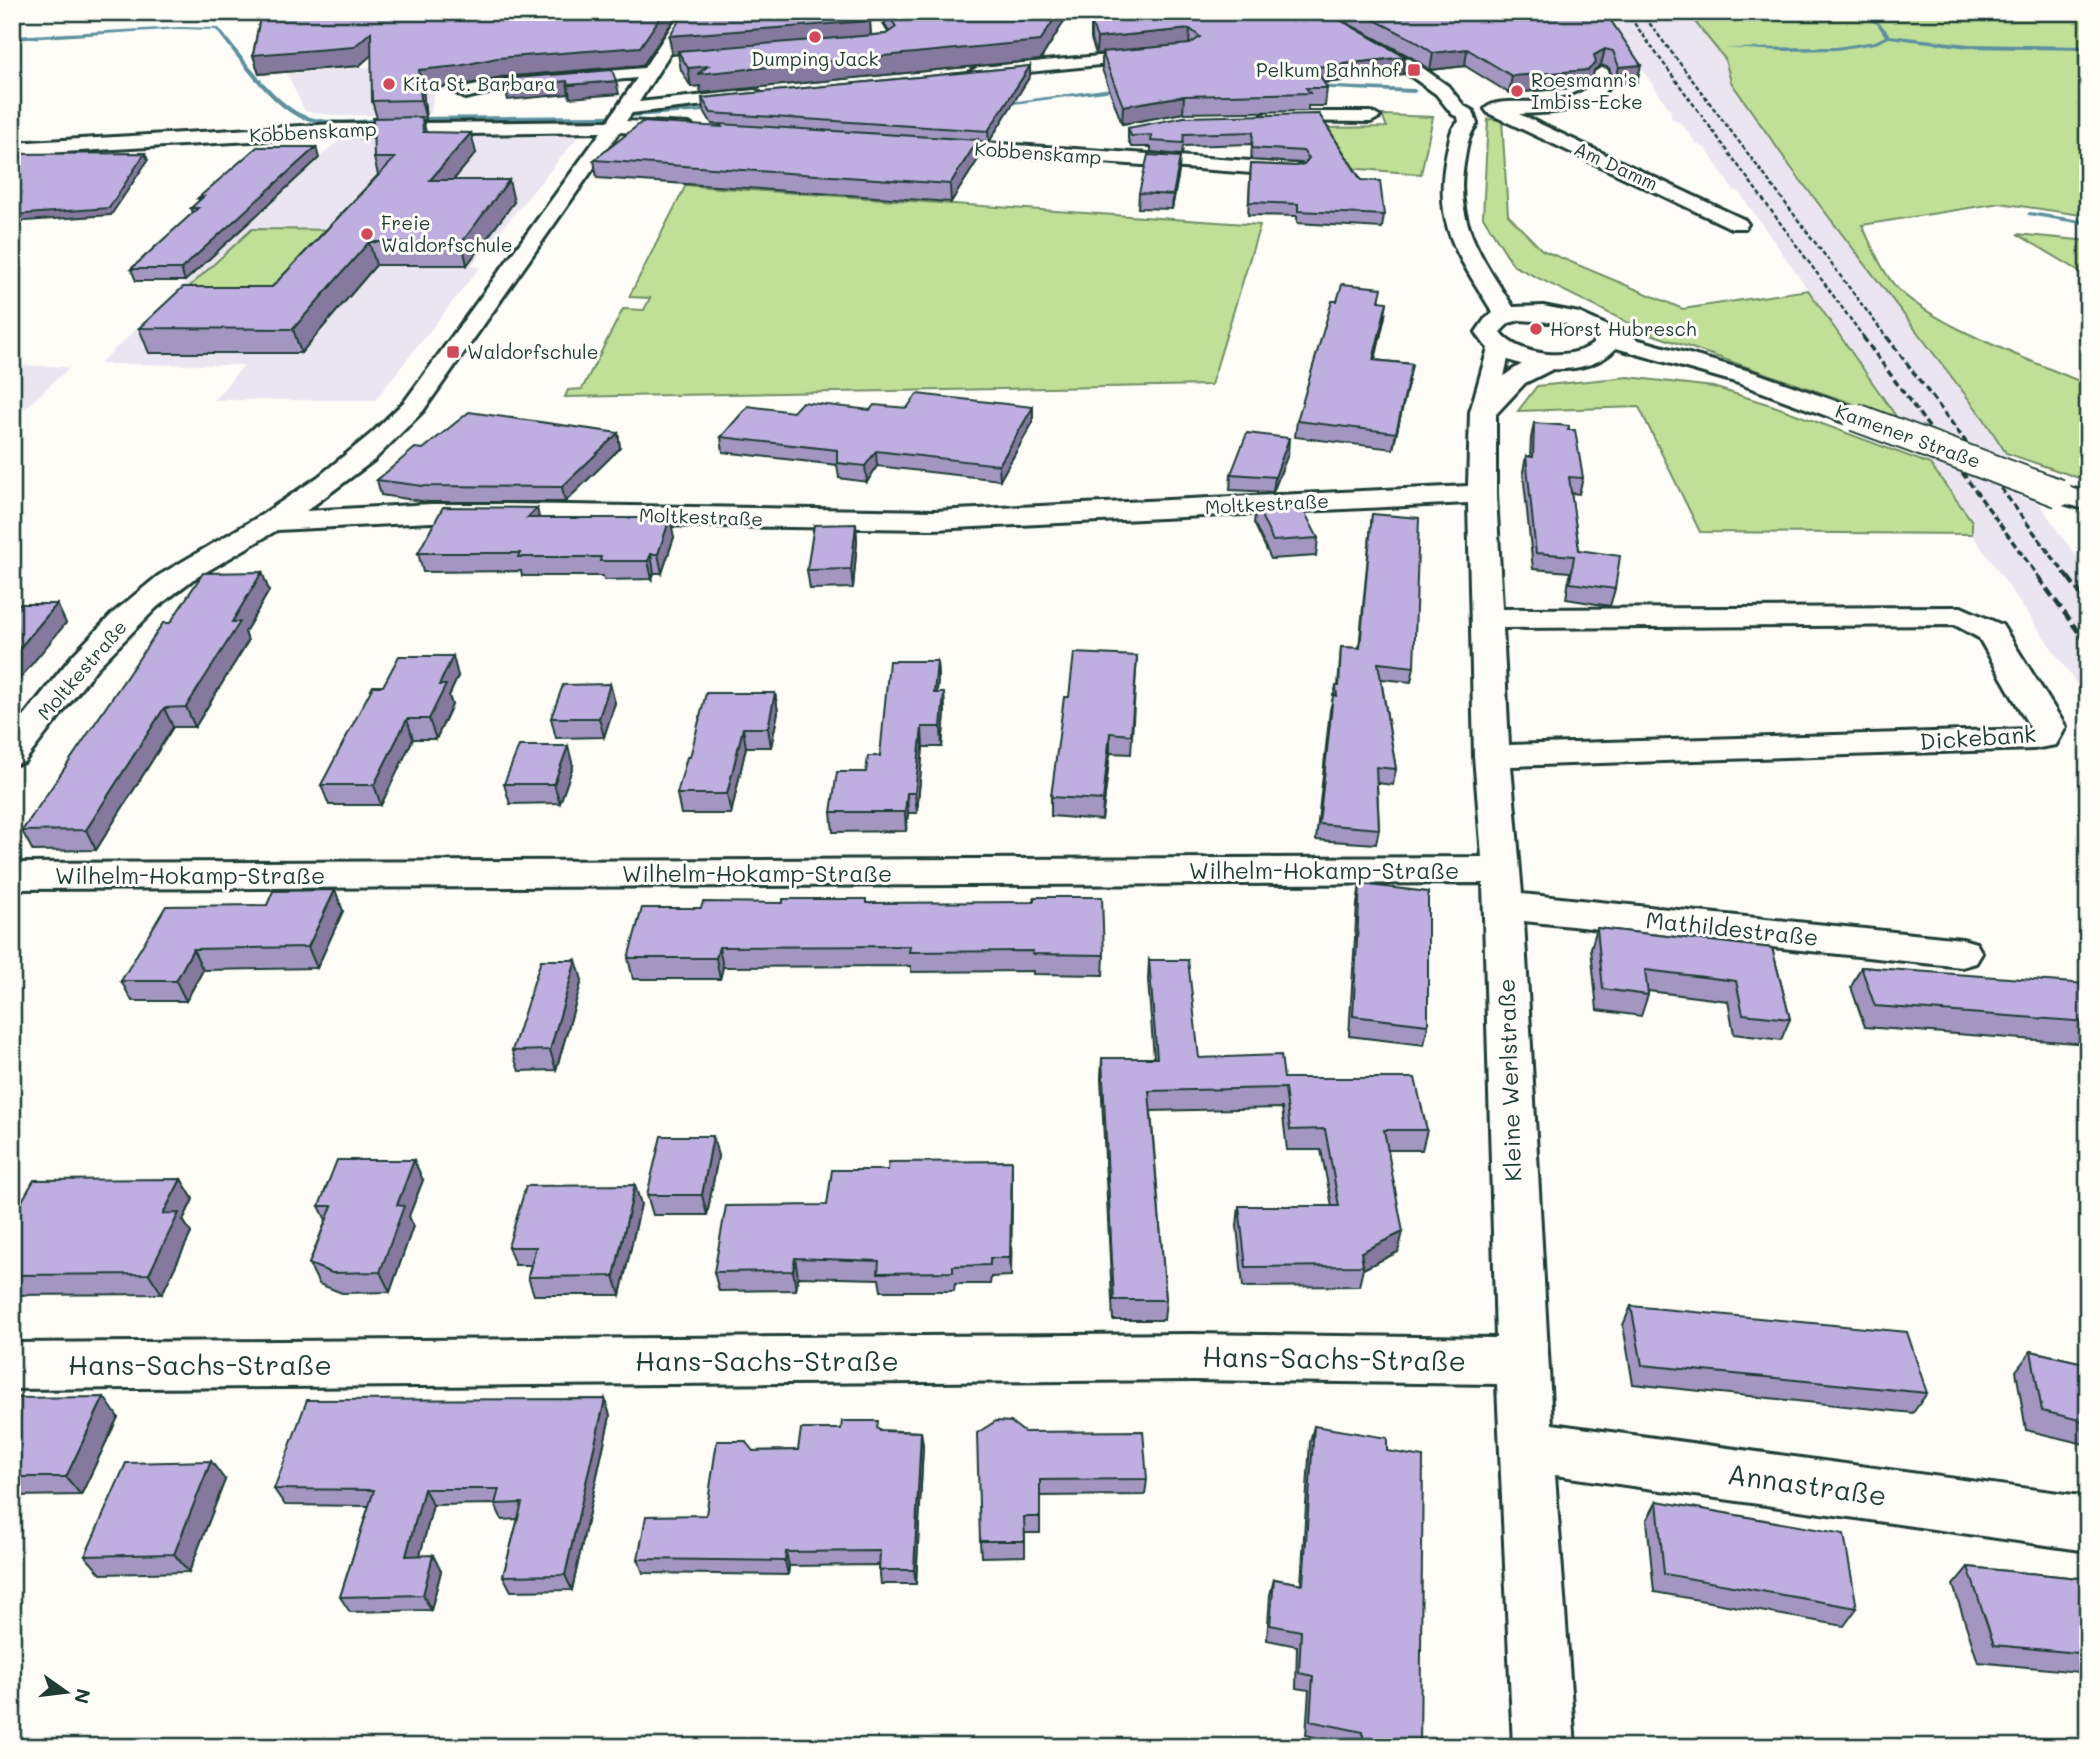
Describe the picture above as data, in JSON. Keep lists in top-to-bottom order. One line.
{"streets":{"street":["Kobbenskamp","Am Damm","Kamener Straße","Moltkestraße","Dickebank","Wilhelm-Hokamp-Straße","Mathildestraße","Kleine Werlstraße","Hans-Sachs-Straße","Annastraße"]},"crossings":[["Moltkestraße","Kleine Werlstraße"],["Dickebank","Kleine Werlstraße"],["Wilhelm-Hokamp-Straße","Mathildestraße"],["Wilhelm-Hokamp-Straße","Kleine Werlstraße"],["Mathildestraße","Kleine Werlstraße"],["Kleine Werlstraße","Hans-Sachs-Straße"],["Kleine Werlstraße","Annastraße"]],"places":{"other":["Dumping Jack","Kita St. Barbara","Roesmann's Imbiss-Ecke","Freie Waldorfschule","Horst Hubresch"],"transit":["Pelkum Bahnhof","Waldorfschule"]},"north":"right"}
